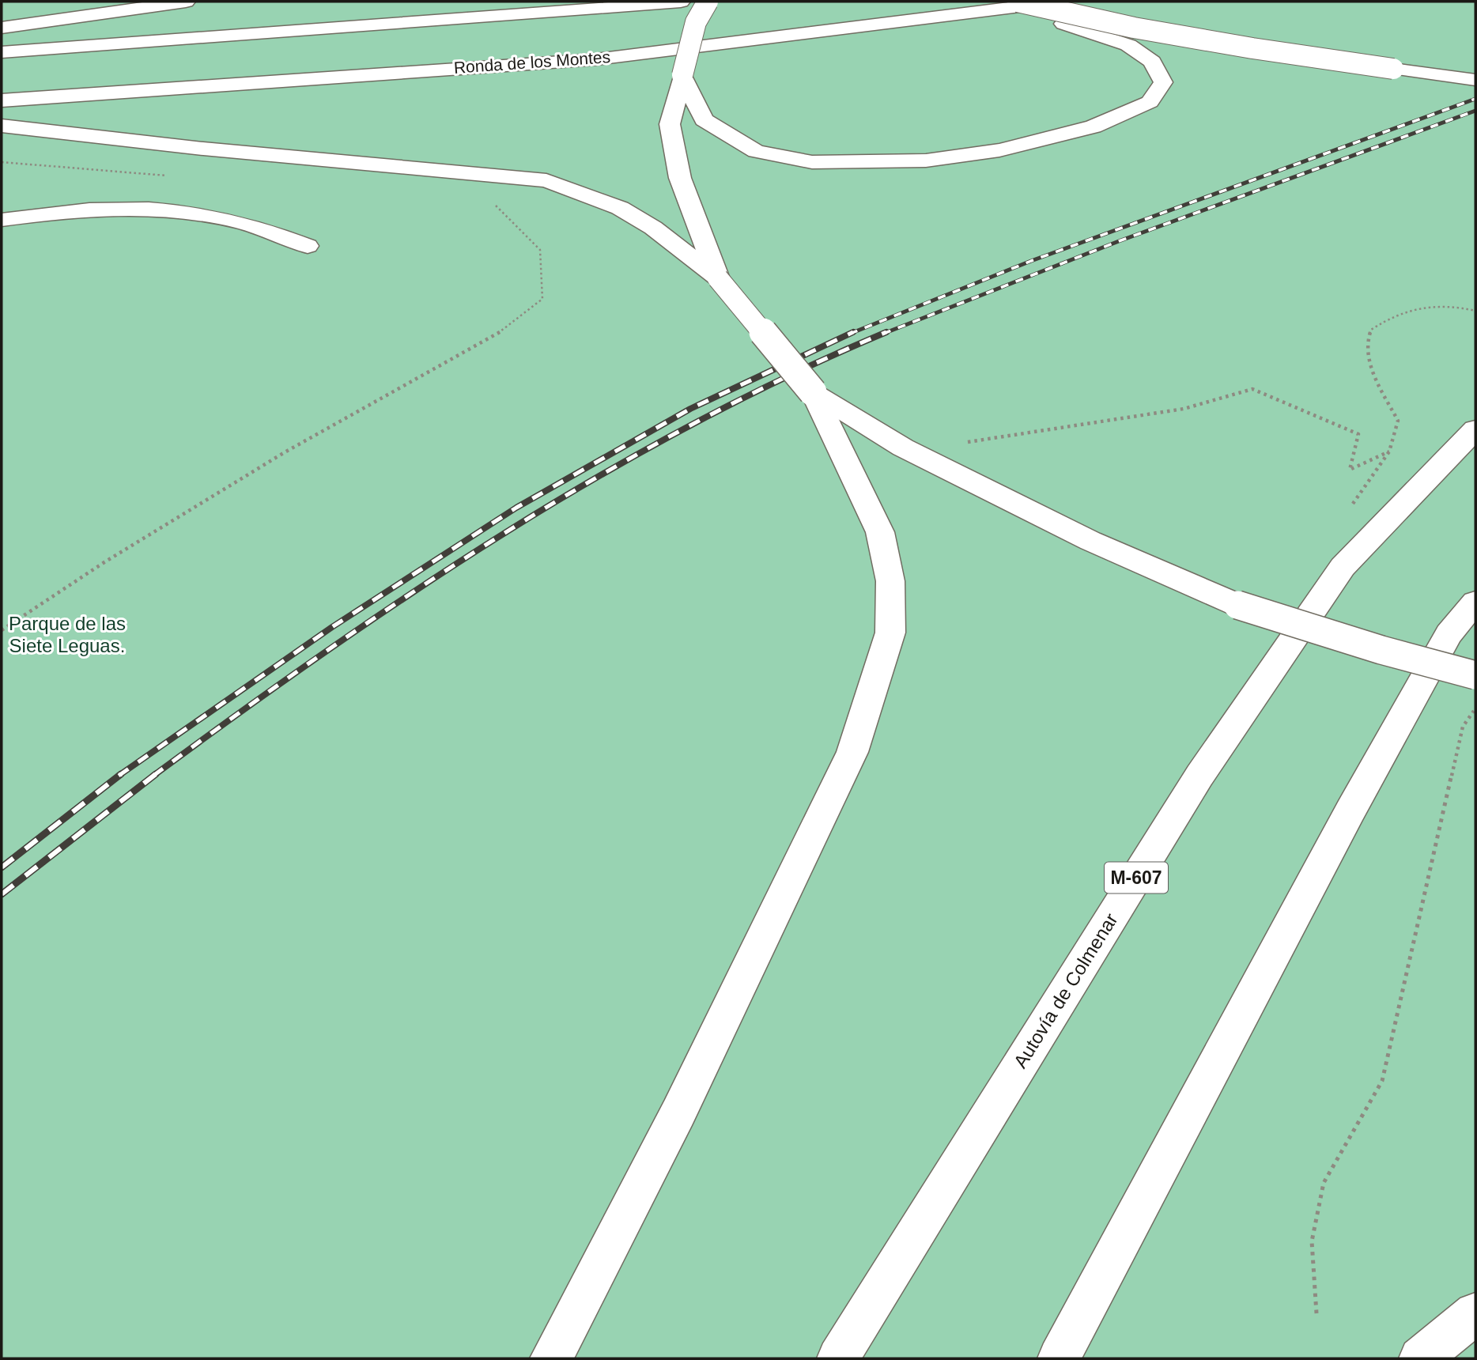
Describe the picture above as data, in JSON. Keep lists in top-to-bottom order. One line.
{"streets":{"main road":["Ronda de los Montes","M-607","Autovía de Colmenar"]},"parks":["Parque de las Siete Leguas."]}
